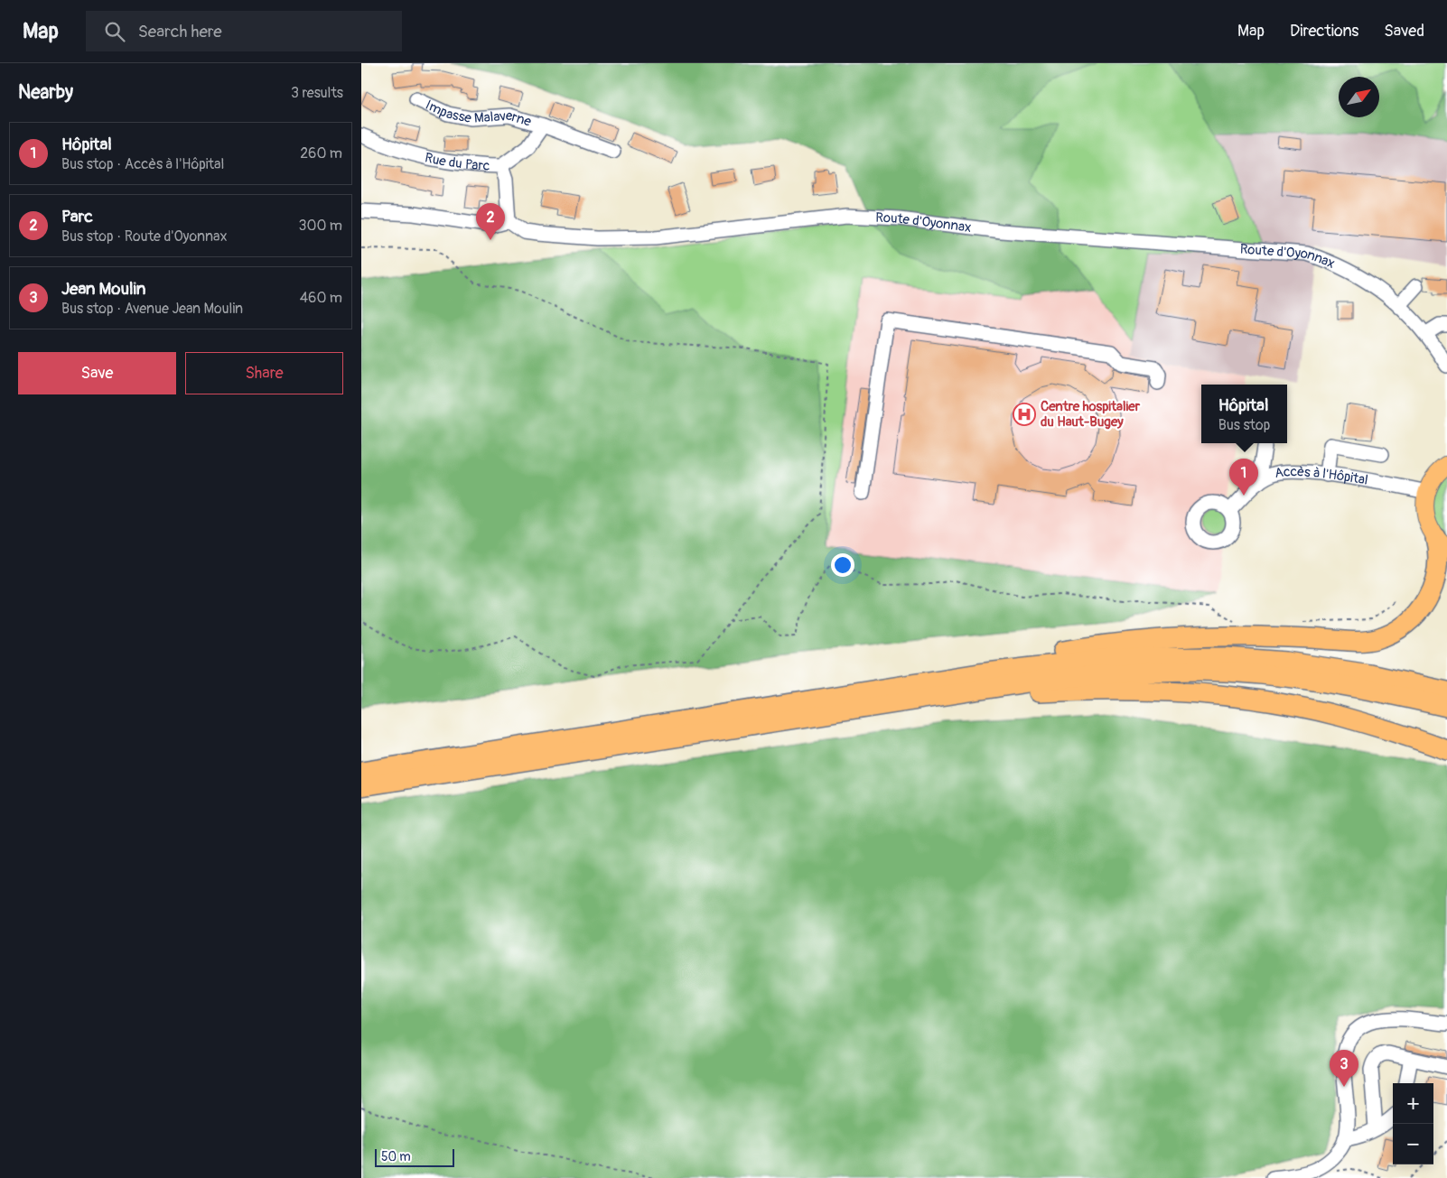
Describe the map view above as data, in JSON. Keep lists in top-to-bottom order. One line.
{"streets":{"street":["Impasse Malaverne","Rue du Parc","Route d'Oyonnax","Accès à l'Hôpital"]},"crossings":[["Impasse Malaverne","Rue du Parc"],["Rue du Parc","Route d'Oyonnax"]],"places":{"hospital":["Centre hospitalier du Haut-Bugey"]},"scale_bar":"50 m","north":"top right","page":{"header":"Map","search":"Search here","nav":["Map","Directions","Saved"],"heading":["Nearby","3 results"],"list":[{"mark":"1","name":"Hôpital","note":"Bus stop · Accès à l'Hôpital","value":"260 m"},{"mark":"2","name":"Parc","note":"Bus stop · Route d'Oyonnax","value":"300 m"},{"mark":"3","name":"Jean Moulin","note":"Bus stop · Avenue Jean Moulin","value":"460 m"}],"pins":["2","1","3"],"buttons":["Save","Share"],"popup":["Hôpital","Bus stop"],"map_buttons":["+","−"],"scale":"50 m"}}
